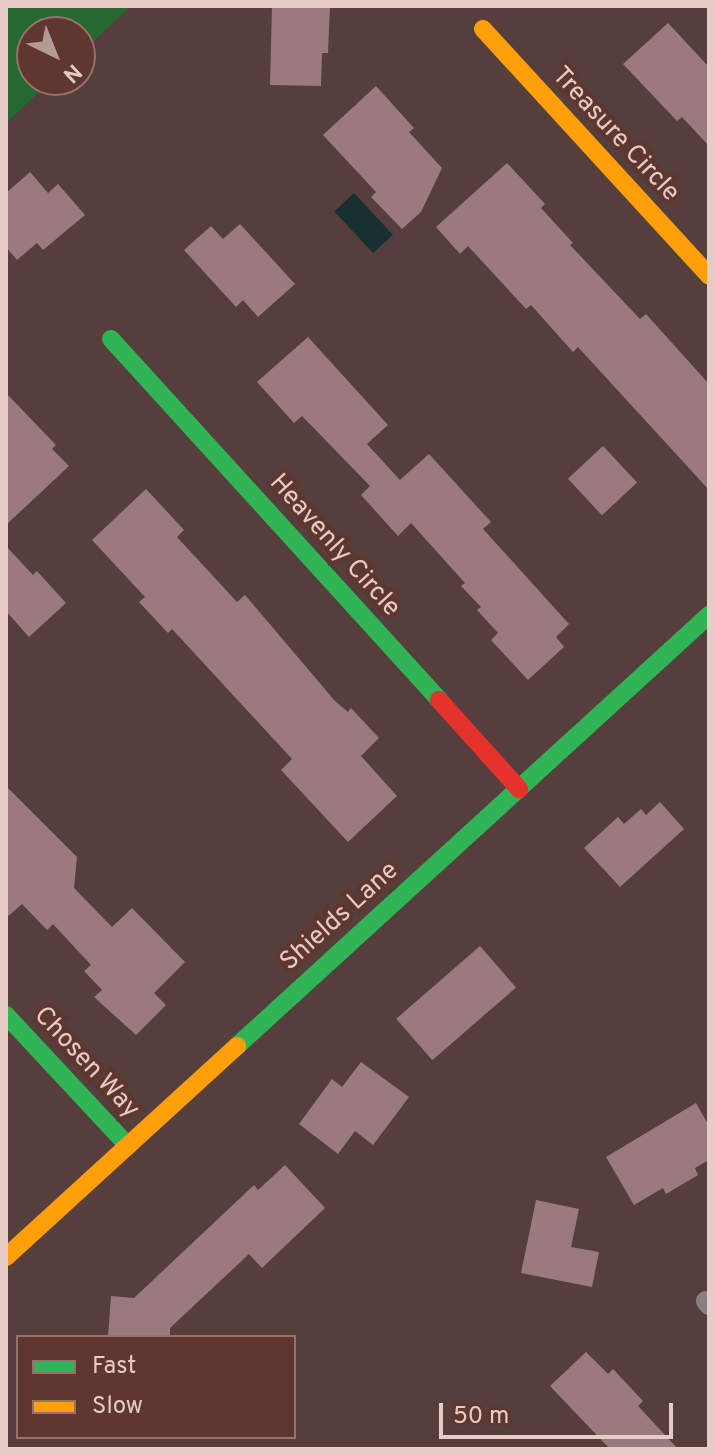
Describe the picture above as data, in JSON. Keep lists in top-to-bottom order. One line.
{"streets":{"street":["Treasure Circle","Heavenly Circle","Shields Lane","Chosen Way"]},"crossings":[["Heavenly Circle","Shields Lane"],["Shields Lane","Chosen Way"]],"legend":["Fast","Slow"],"scale_bar":"50 m","north":"bottom right"}
